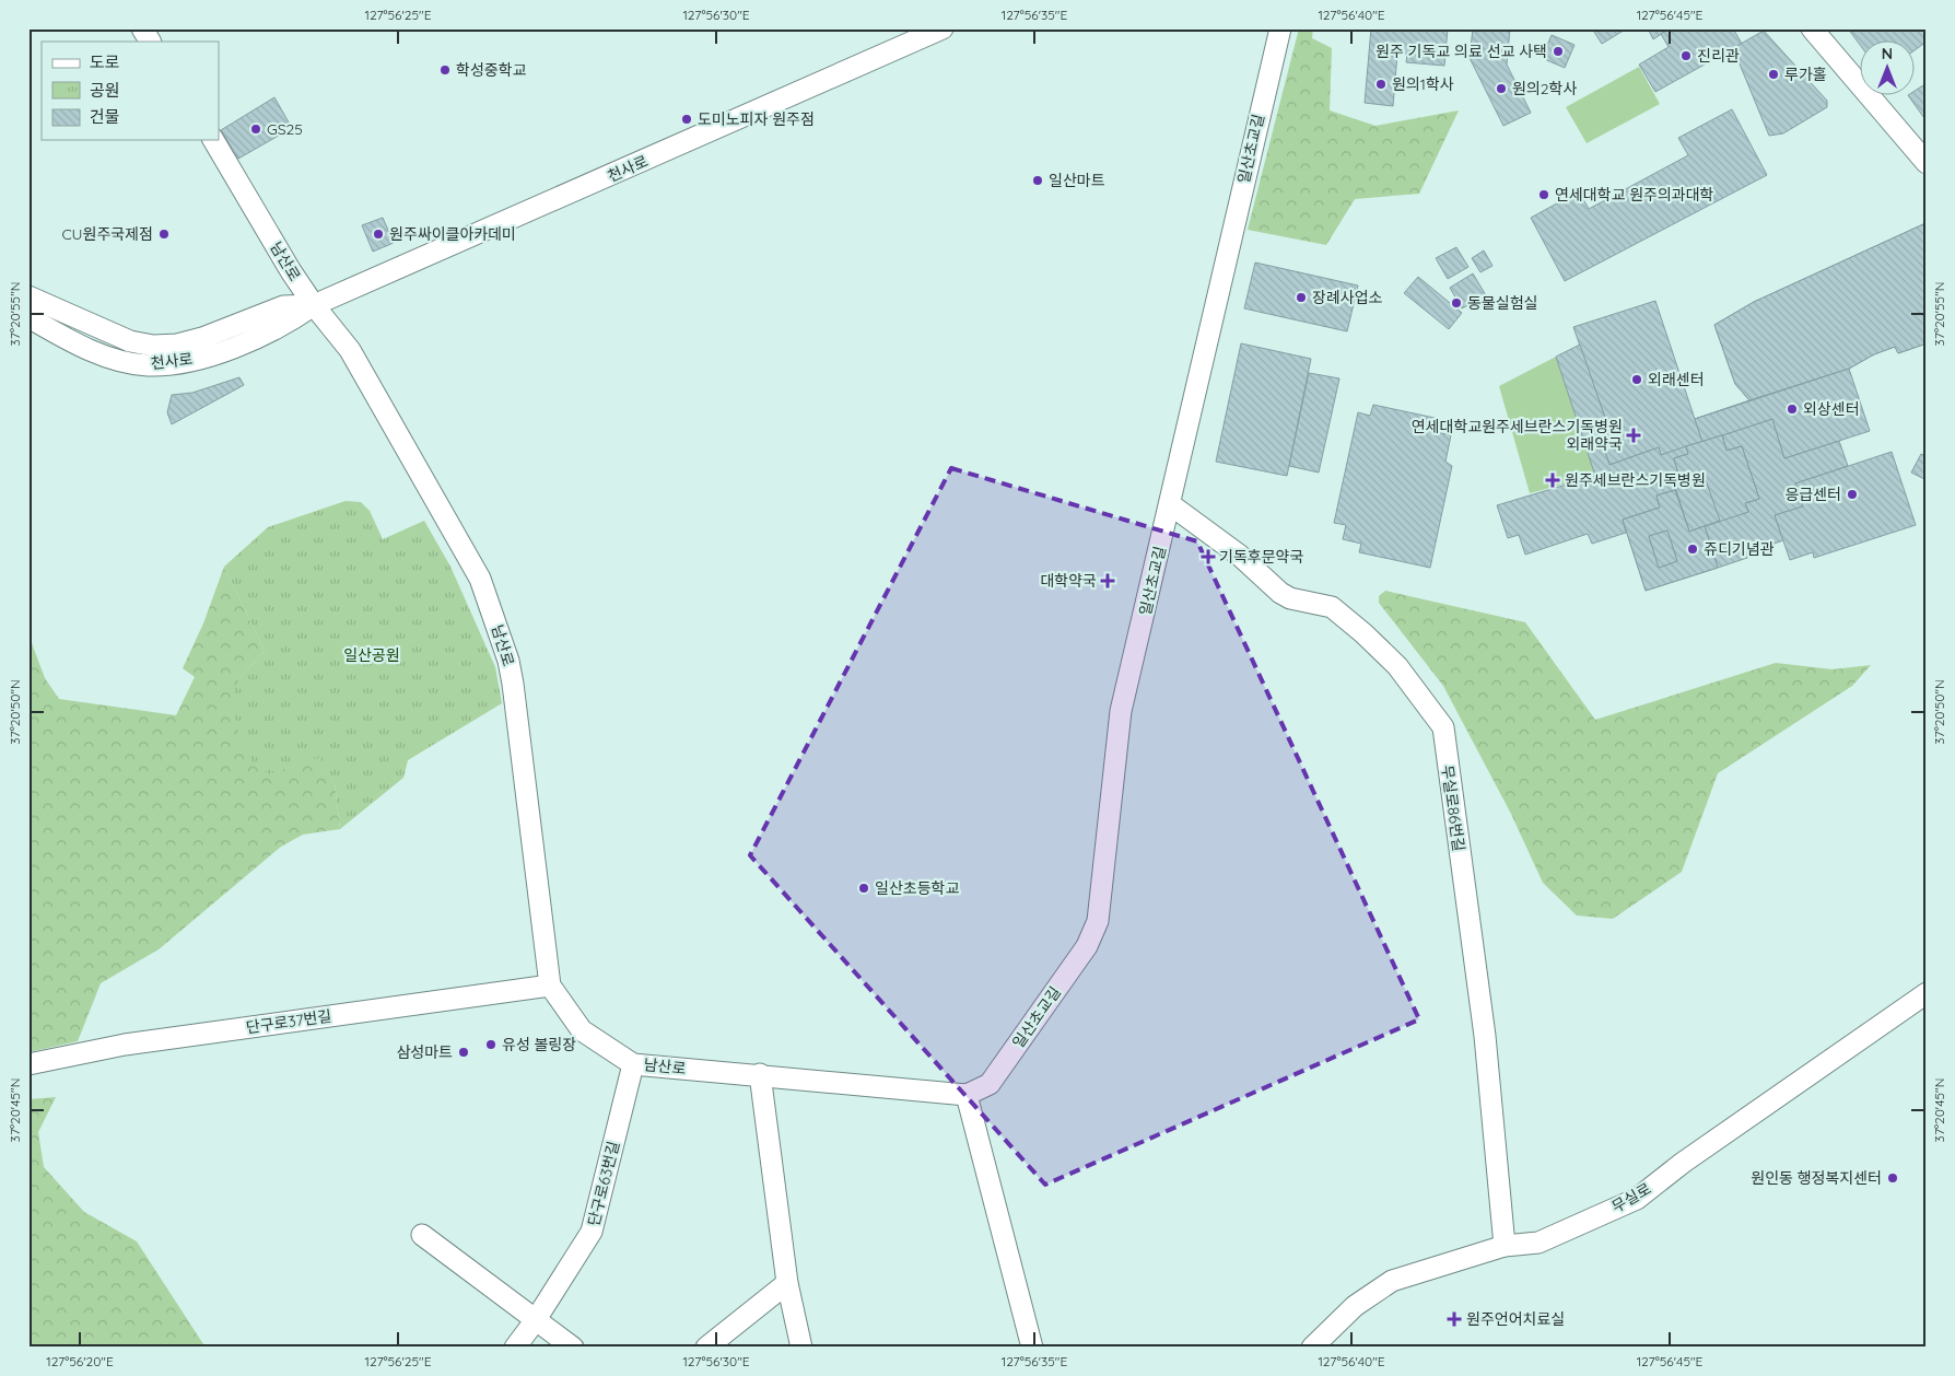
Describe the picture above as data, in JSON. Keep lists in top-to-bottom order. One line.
{"streets":{"street":["일산초교길","천사로","남산로","무실로86번길","단구로37번길","단구로63번길","무실로"]},"crossings":[["일산초교길","남산로"],["일산초교길","무실로86번길"],["천사로","남산로"],["남산로","단구로37번길"],["남산로","단구로63번길"],["무실로86번길","무실로"]],"parks":["일산공원"],"places":{"other":["원주 기독교 의료 선교 사택","진리관","학성중학교","루가홀","원의1학사","원의2학사","도미노피자 원주점","GS25","일산마트","연세대학교 원주의과대학","CU원주국제점","원주싸이클아카데미","장례사업소","동물실험실","외래센터","외상센터","응급센터","쥬디기념관","일산초등학교","유성 볼링장","삼성마트","원인동 행정복지센터"],"health":["연세대학교원주세브란스기독병원 외래약국","원주세브란스기독병원","기독후문약국","대학약국","원주언어치료실"]},"legend":["도로","공원","건물"],"north":"top","coordinates":["127°56'25\"E","127°56'30\"E","127°56'35\"E","127°56'40\"E","127°56'45\"E","37°20'55\"N","37°20'50\"N","37°20'45\"N","127°56'20\"E"]}
